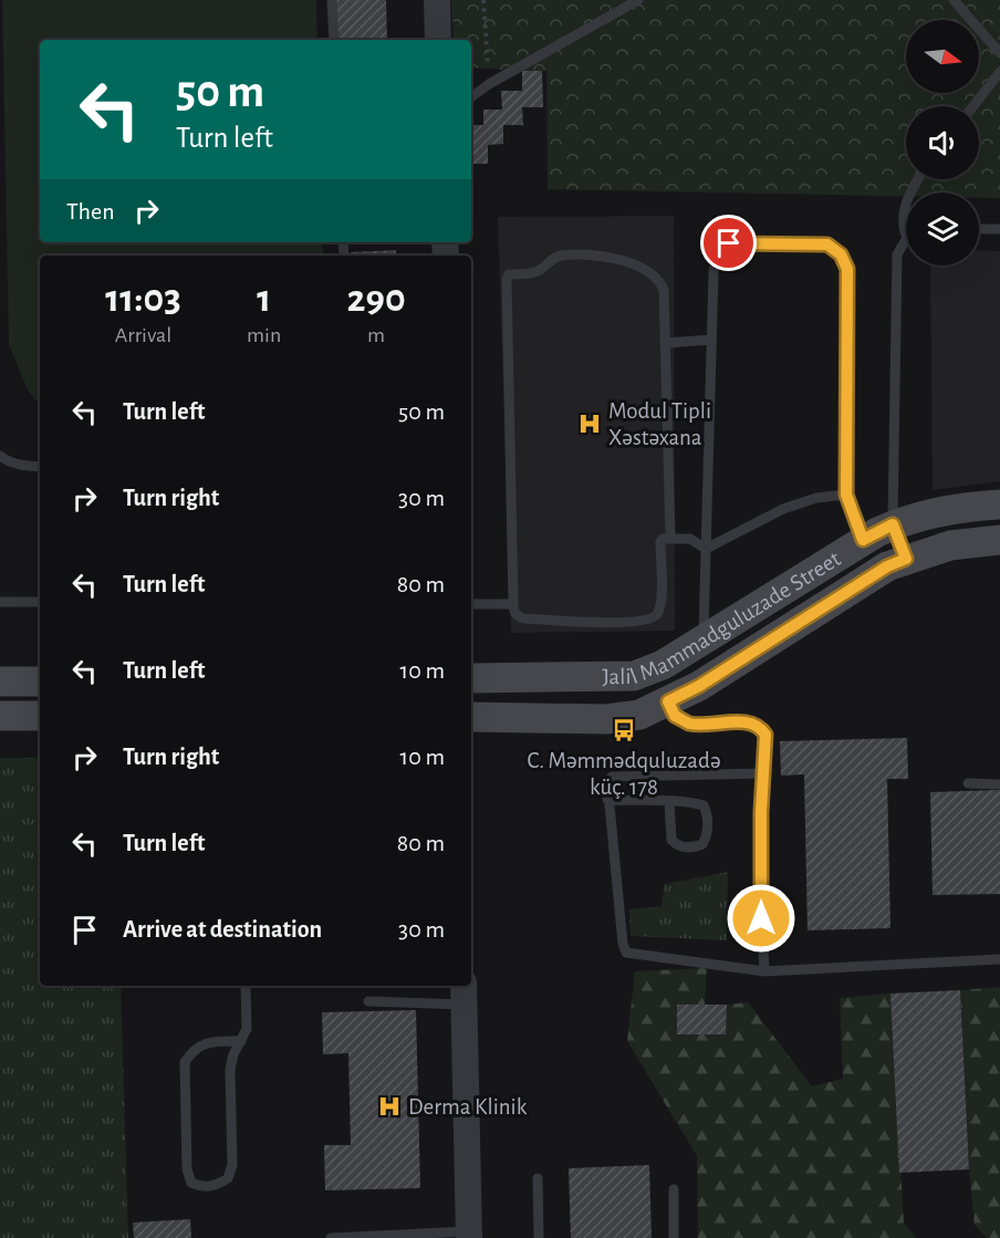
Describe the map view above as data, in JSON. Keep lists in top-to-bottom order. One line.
{"streets":{"main road":["Jalil Mammadguluzade Street"]},"places":{"hospital":["Modul Tipli Xəstəxana","Derma Klinik"],"bus stop":["C. Məmmədquluzadə küç. 178"]},"north":"right","page":{"turn":["50 m","Turn left"],"then":"Then","eta":["11:03","Arrival","1","min","290","m"],"list":[{"name":"Turn left","value":"50 m"},{"name":"Turn right","value":"30 m"},{"name":"Turn left","value":"80 m"},{"name":"Turn left","value":"10 m"},{"name":"Turn right","value":"10 m"},{"name":"Turn left","value":"80 m"},{"name":"Arrive at destination","value":"30 m"}]}}
